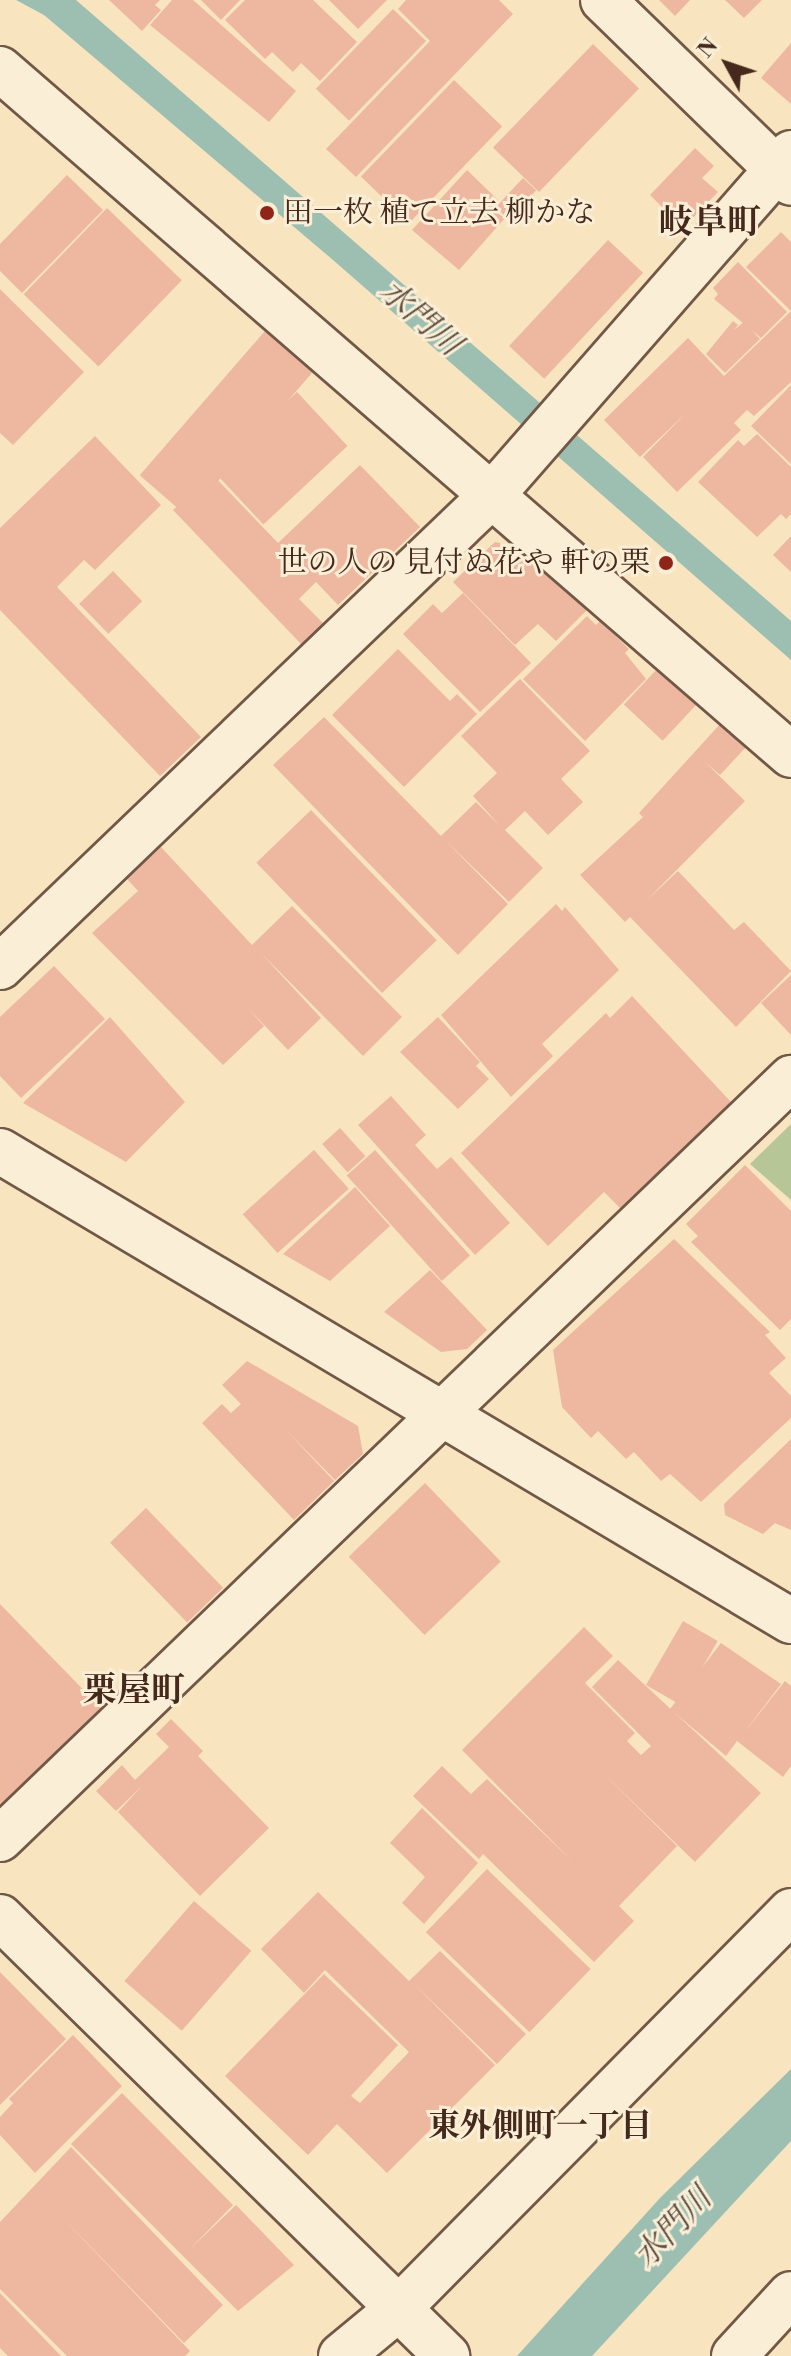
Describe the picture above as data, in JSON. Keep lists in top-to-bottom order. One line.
{"districts":["岐阜町","栗屋町","東外側町一丁目"],"water":["水門川"],"places":["田一枚 植て立去 柳かな","世の人の 見付ぬ花や 軒の栗"],"north":"top left"}
